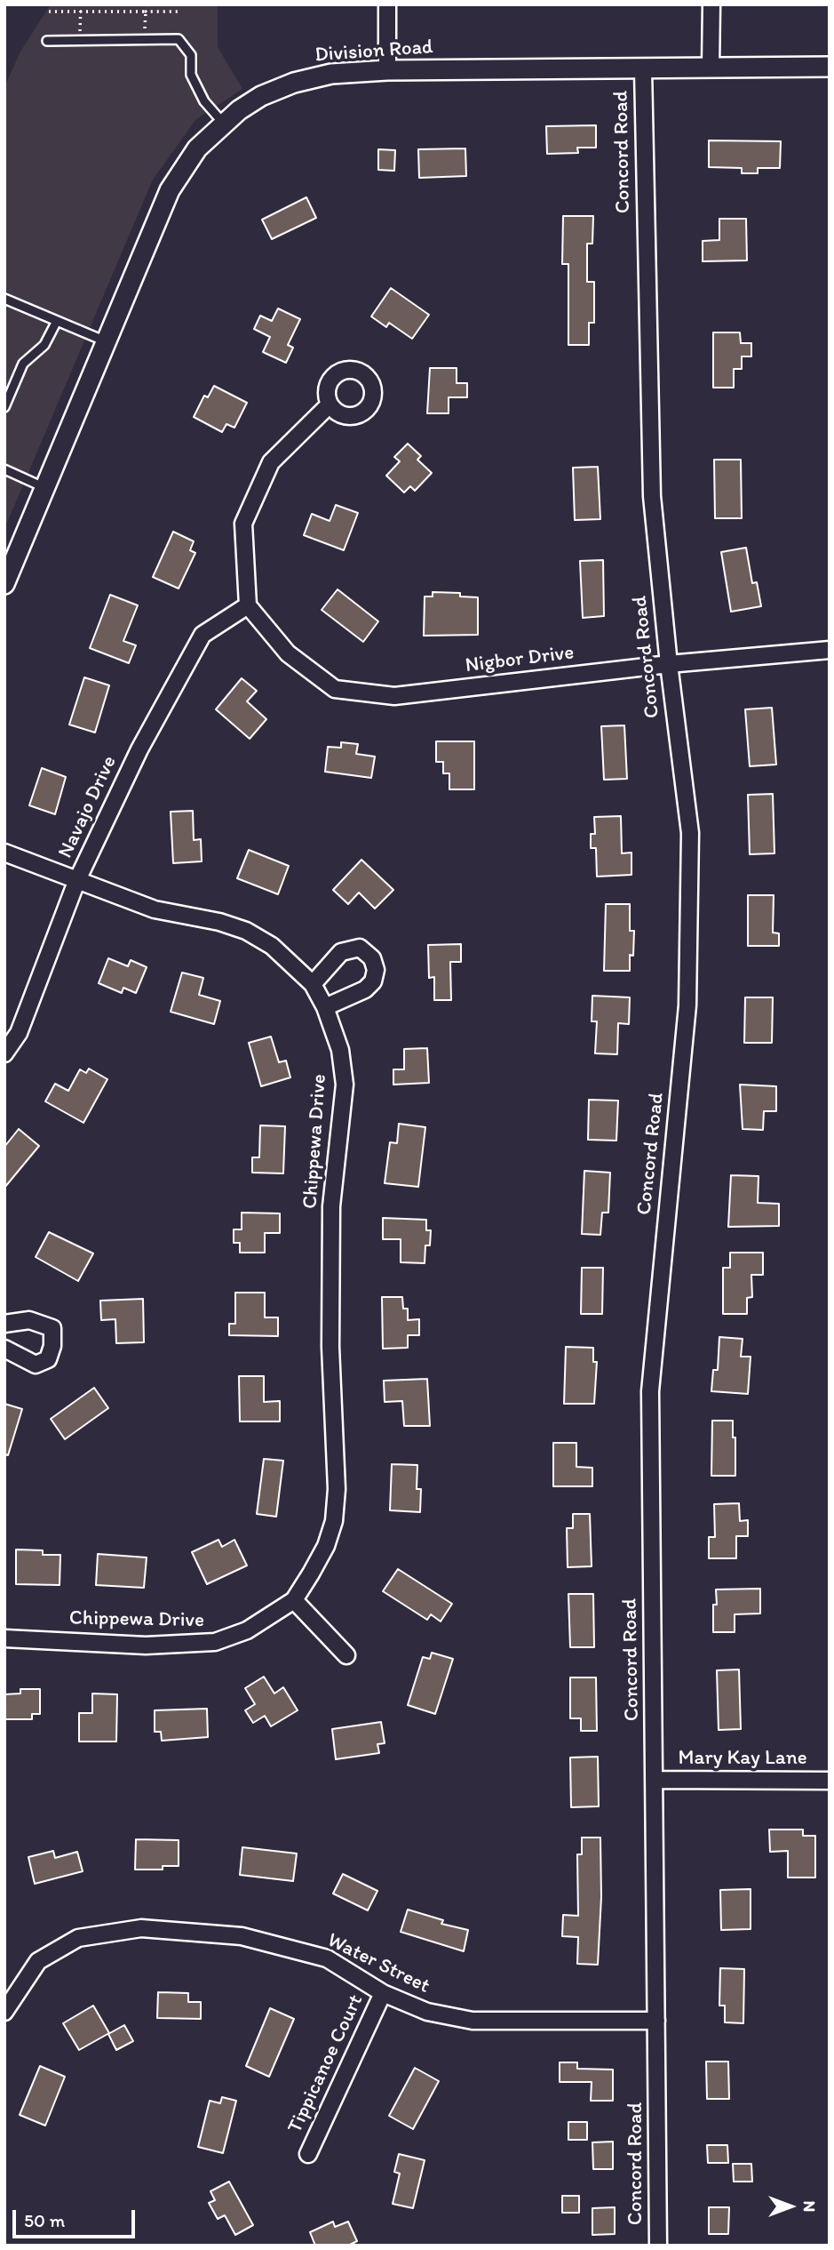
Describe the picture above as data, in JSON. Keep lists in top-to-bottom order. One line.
{"streets":{"street":["Division Road","Concord Road","Nigbor Drive","Navajo Drive","Chippewa Drive","Mary Kay Lane","Water Street","Tippicanoe Court"]},"crossings":[["Division Road","Concord Road"],["Concord Road","Nigbor Drive"],["Concord Road","Mary Kay Lane"],["Concord Road","Water Street"],["Nigbor Drive","Navajo Drive"],["Navajo Drive","Chippewa Drive"],["Water Street","Tippicanoe Court"]],"scale_bar":"50 m","north":"right"}
